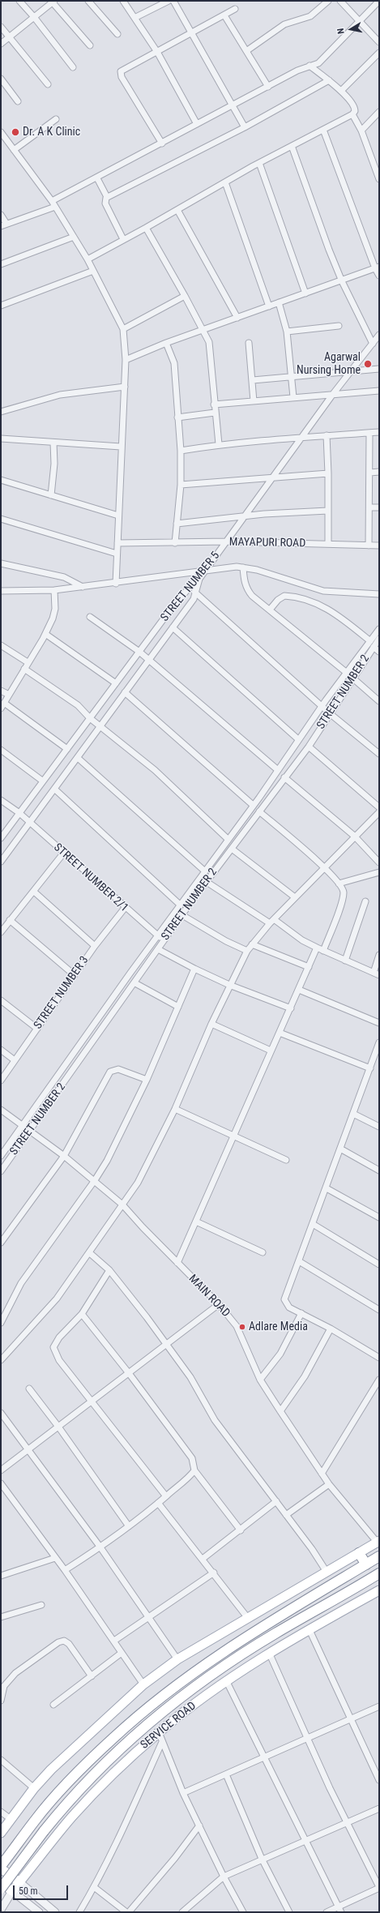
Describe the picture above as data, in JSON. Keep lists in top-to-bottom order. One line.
{"streets":{"main road":["SERVICE ROAD"],"street":["MAYAPURI ROAD","STREET NUMBER 5","STREET NUMBER 2","STREET NUMBER 2/1","STREET NUMBER 3","MAIN ROAD"]},"crossings":[["MAYAPURI ROAD","STREET NUMBER 5"],["STREET NUMBER 5","STREET NUMBER 2/1"],["STREET NUMBER 2","STREET NUMBER 2/1"],["STREET NUMBER 2","MAIN ROAD"],["STREET NUMBER 2/1","STREET NUMBER 3"]],"places":["Dr. A K Clinic","Agarwal Nursing Home","Adlare Media"],"scale_bar":"50 m","north":"left"}
